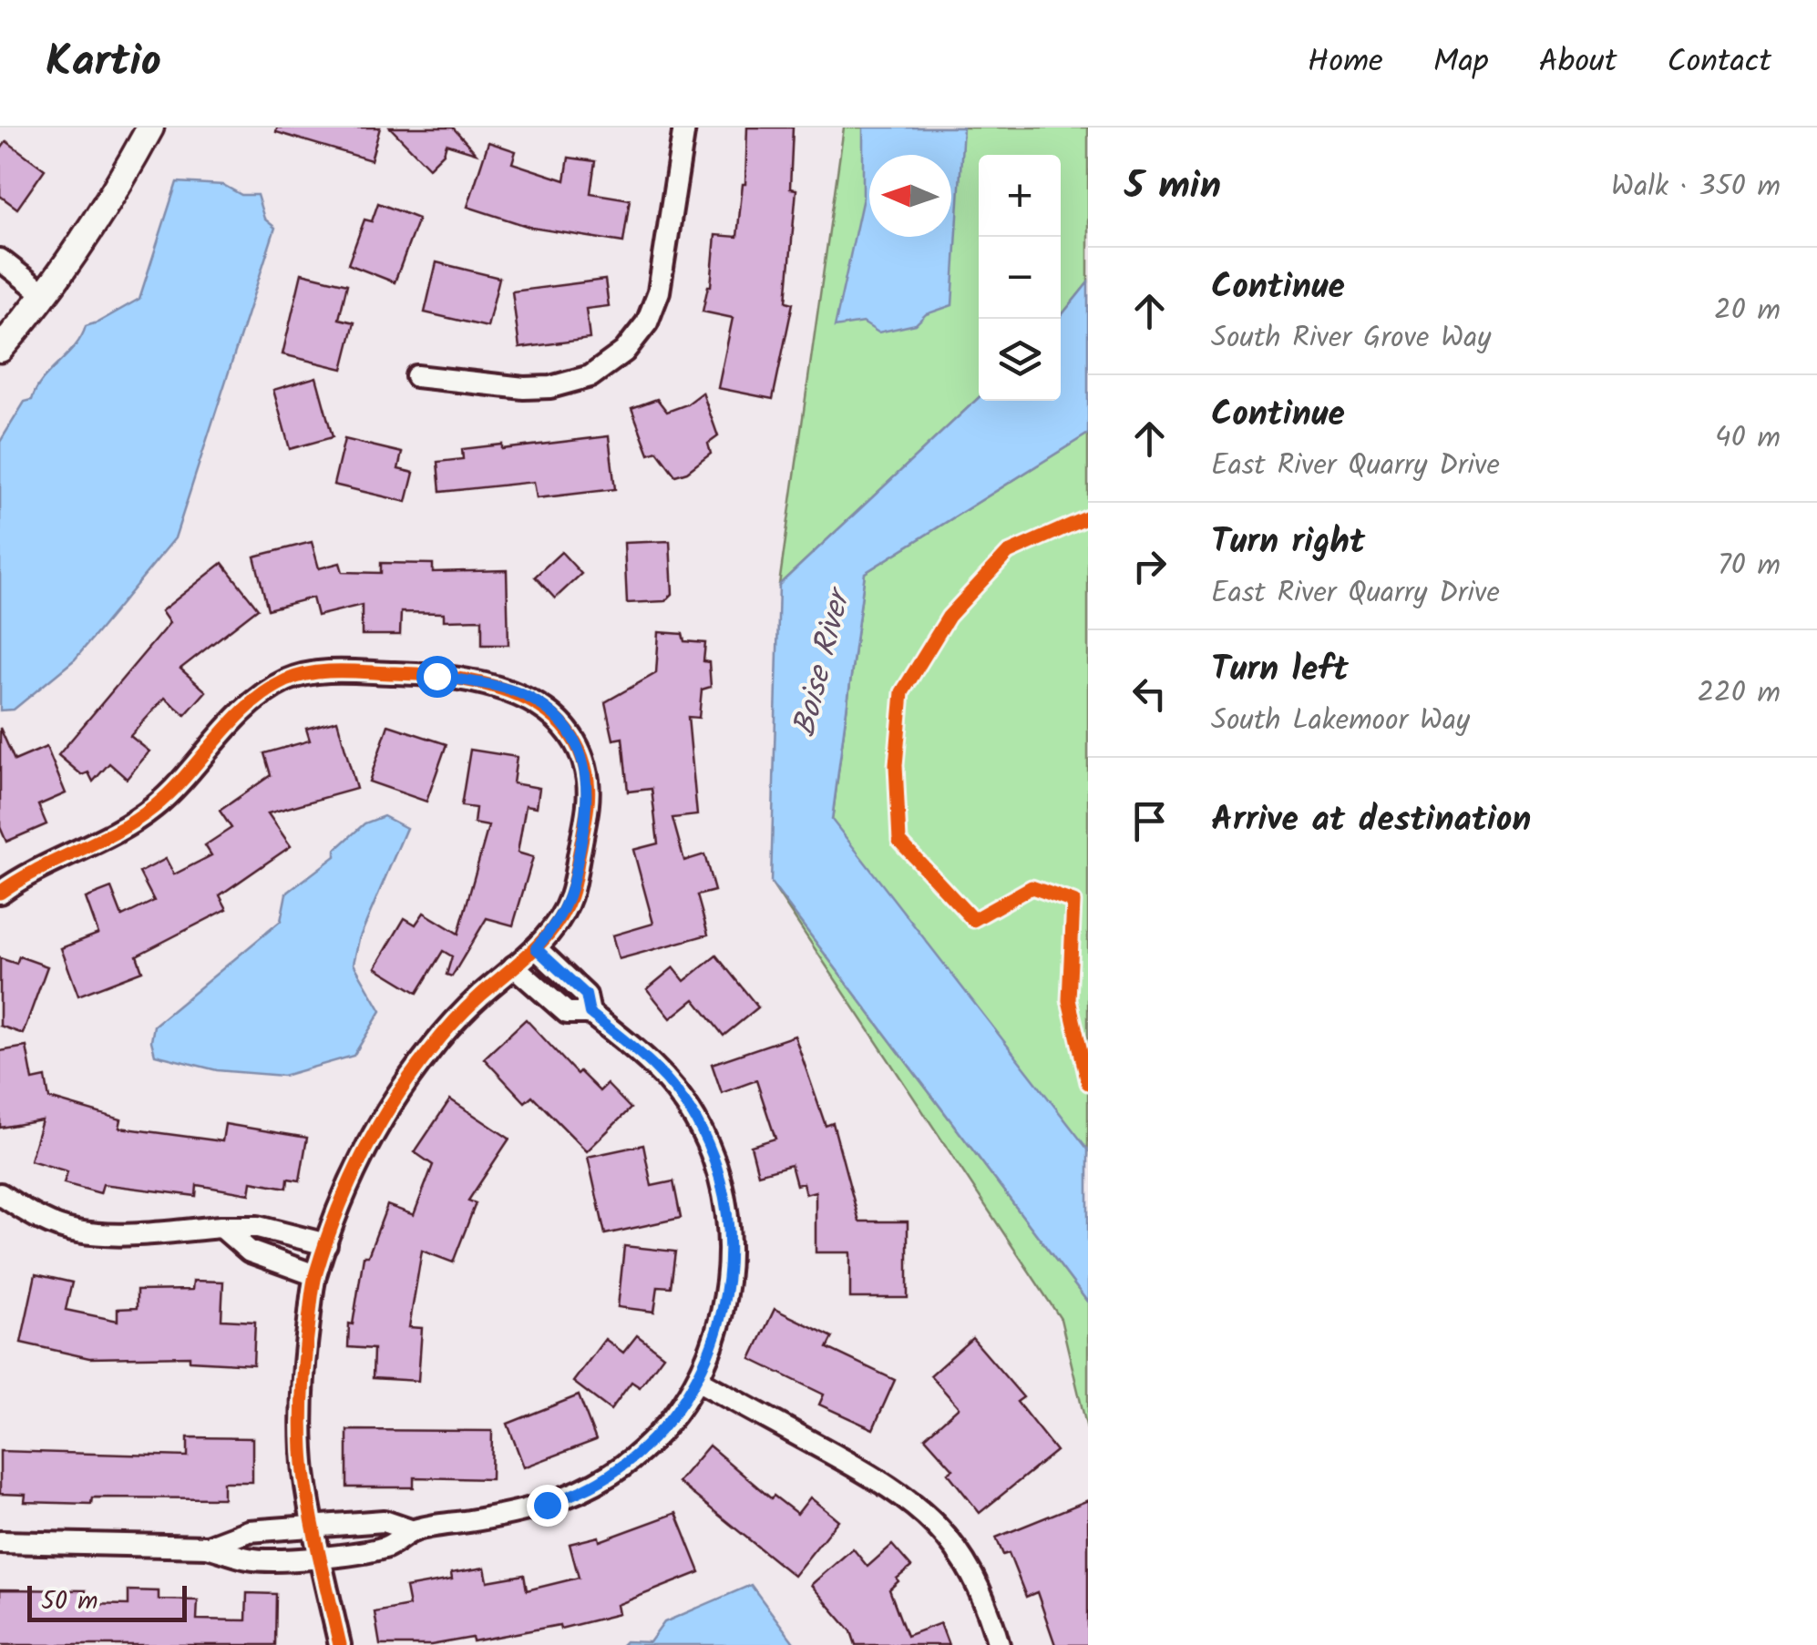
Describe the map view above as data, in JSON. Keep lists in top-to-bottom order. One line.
{"water":["Boise River"],"scale_bar":"50 m","north":"left","page":{"header":"Kartio","nav":["Home","Map","About","Contact"],"heading":["5 min","Walk · 350 m"],"map_buttons":["+","−"],"list":[["Continue","South River Grove Way","20 m"],["Continue","East River Quarry Drive","40 m"],["Turn right","East River Quarry Drive","70 m"],["Turn left","South Lakemoor Way","220 m"],"Arrive at destination"],"scale":"50 m"}}
